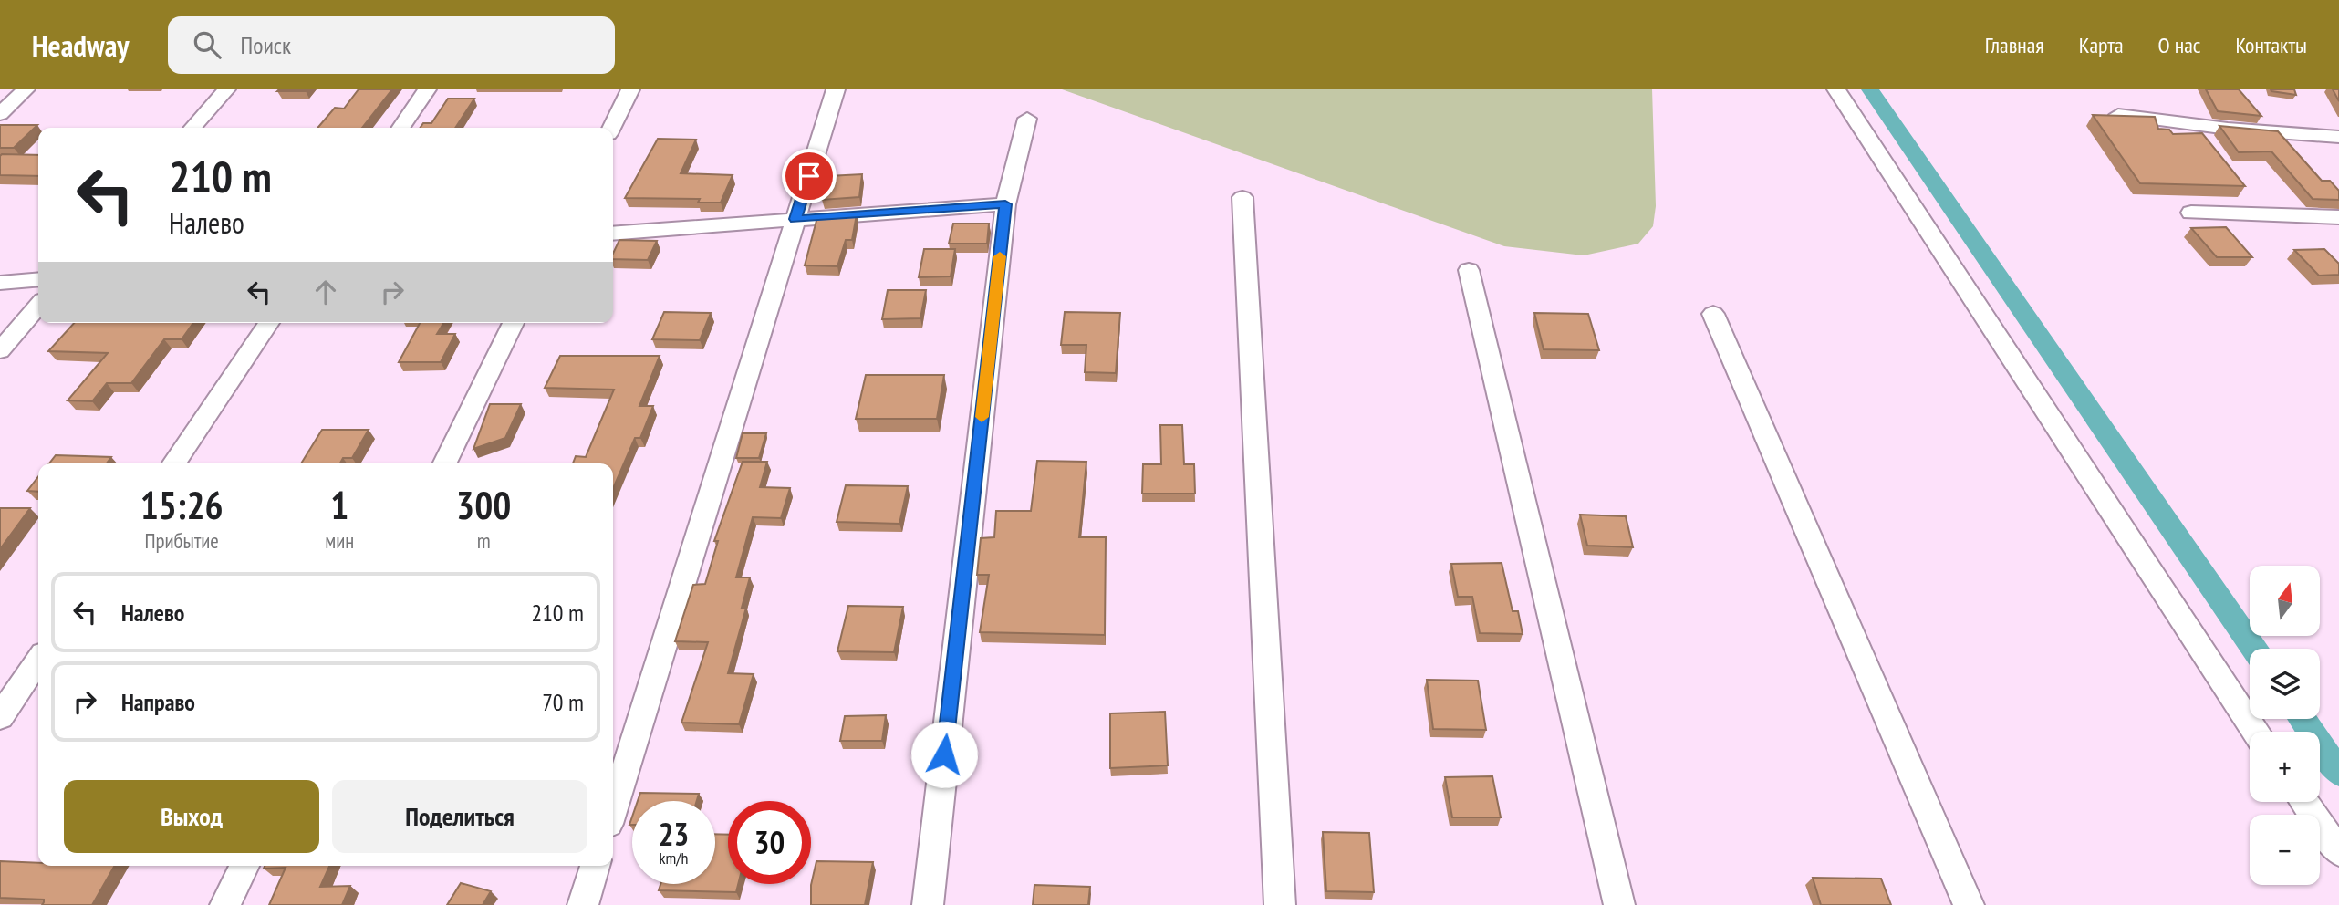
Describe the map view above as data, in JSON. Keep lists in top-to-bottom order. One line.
{"north":"top","page":{"header":"Headway","search":"Поиск","nav":["Главная","Карта","О нас","Контакты"],"turn":["210 m","Налево"],"eta":["15:26","Прибытие","1","мин","300","m"],"map_buttons":["+","−"],"list":[{"name":"Налево","value":"210 m"},{"name":"Направо","value":"70 m"}],"buttons":["Выход","Поделиться"],"speed":"23 km/h","limit":"30"}}
